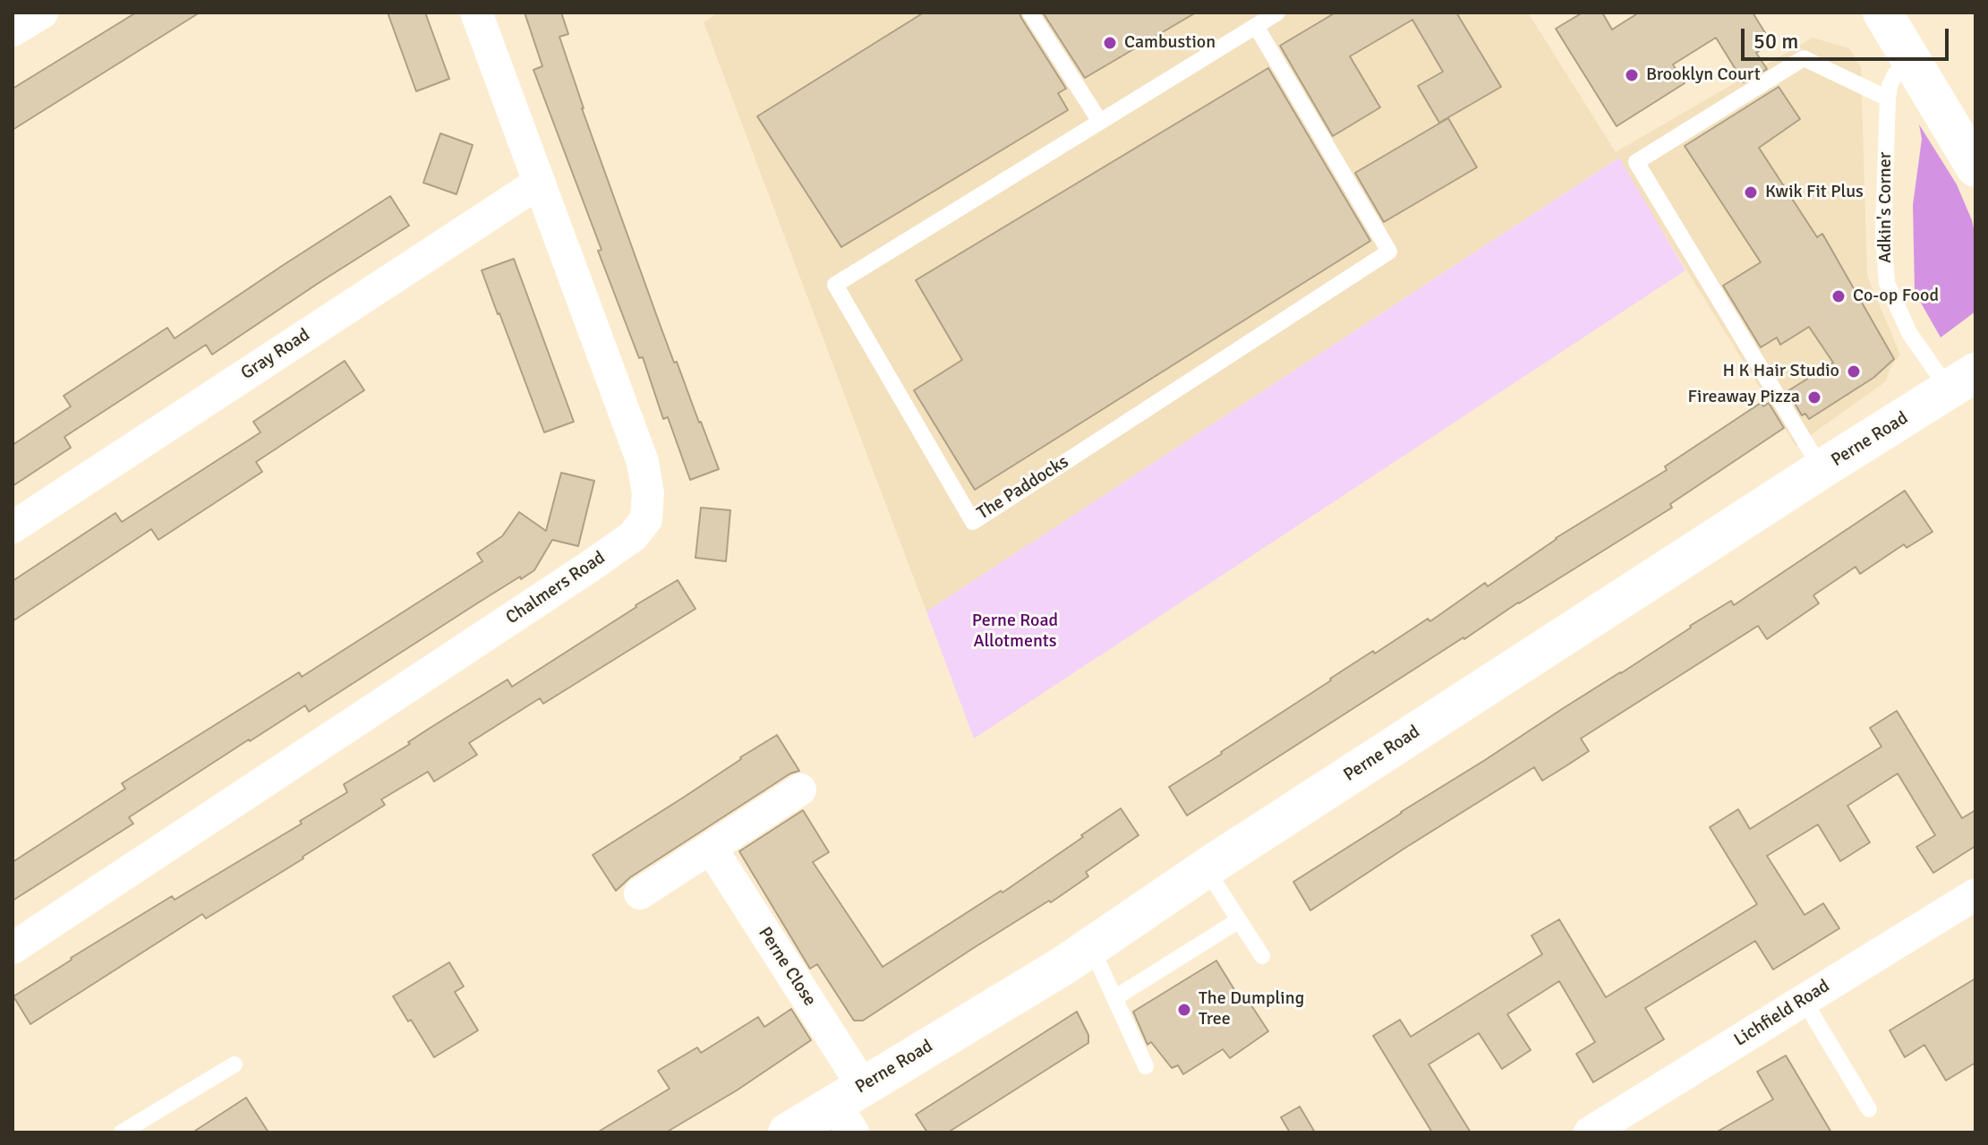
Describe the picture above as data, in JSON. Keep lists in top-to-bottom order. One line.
{"streets":{"main road":["Perne Road"],"street":["Gray Road","Chalmers Road","Perne Close","Lichfield Road"],"lane":["Adkin's Corner","The Paddocks"]},"crossings":[["Adkin's Corner","Perne Road"],["Gray Road","Chalmers Road"],["Perne Road","Perne Close"]],"parks":["Perne Road Allotments"],"places":["Cambustion","Brooklyn Court","Kwik Fit Plus","Co-op Food","H K Hair Studio","Fireaway Pizza","The Dumpling Tree"],"scale_bar":"50 m"}
